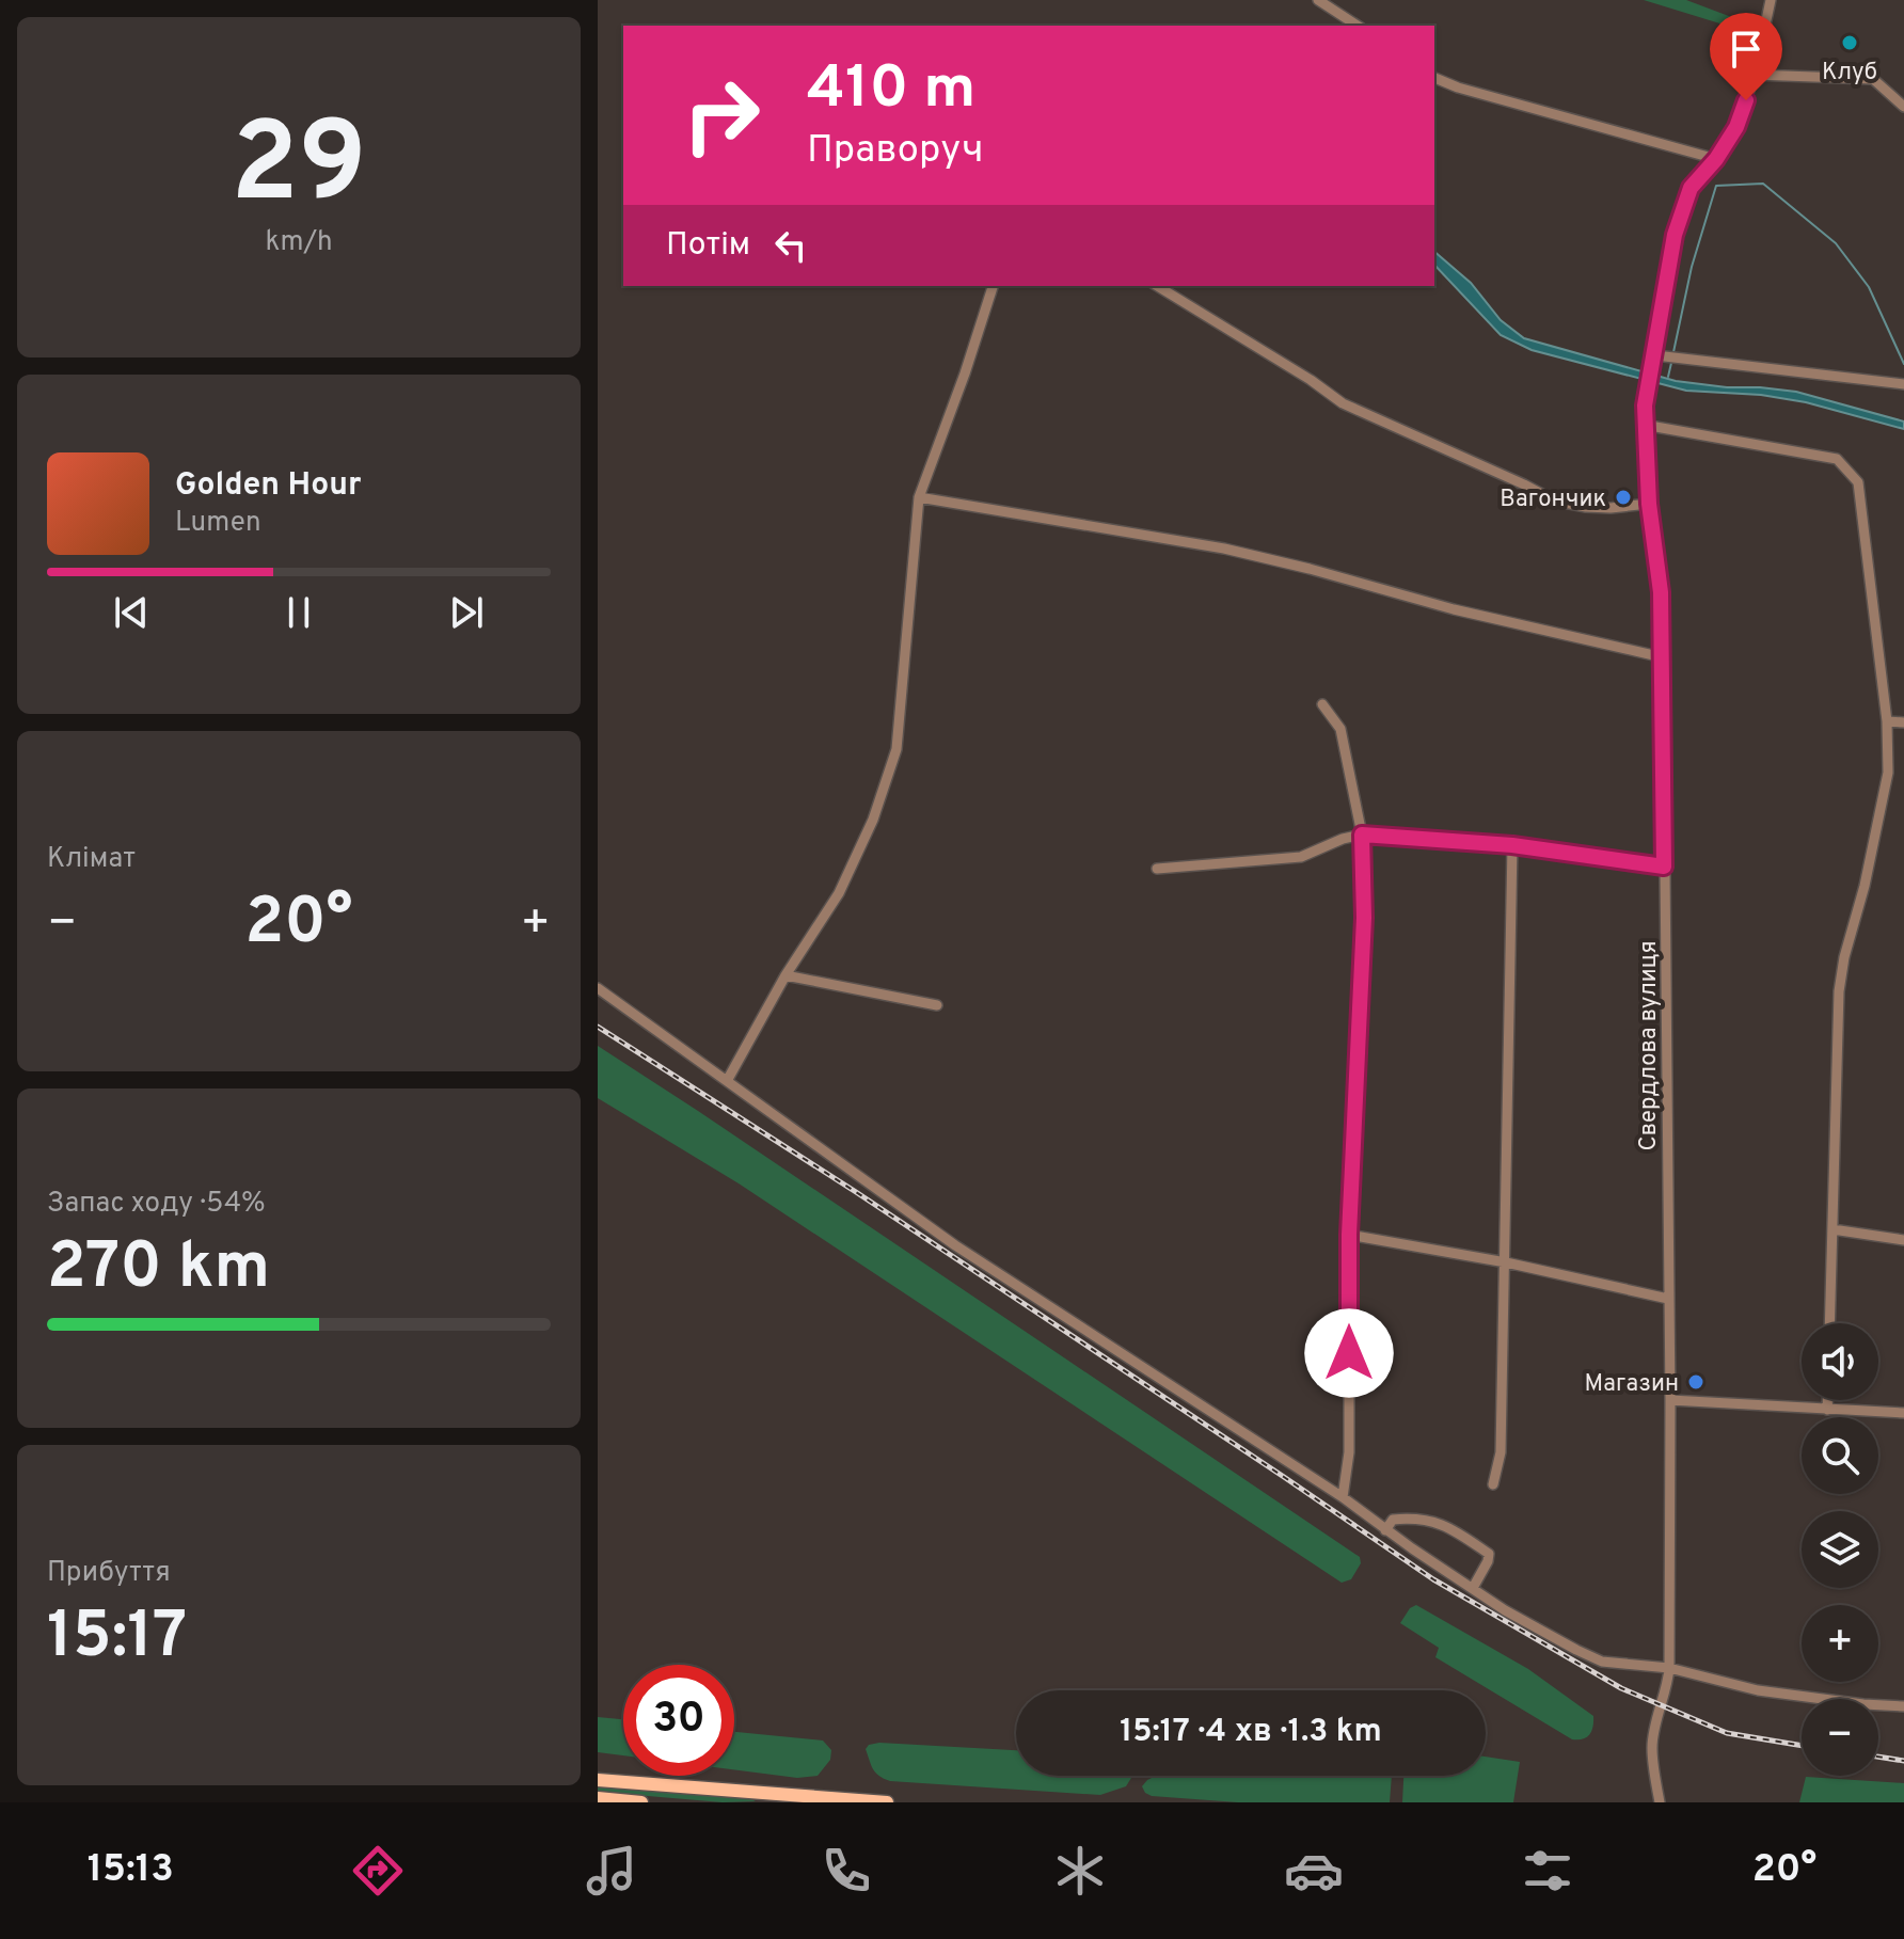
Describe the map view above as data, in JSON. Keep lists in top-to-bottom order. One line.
{"streets":{"street":["Свердлова вулиця"]},"places":["Клуб","Вагончик","Mагазин"],"page":{"tile":[["29","km/h"],"Клімат",["Запас ходу · 54%","270 km"],["Прибуття","15:17"]],"turn":["410 m","Праворуч"],"then":"Потім","song":["Golden Hour","Lumen"],"heat":["−","20°","+"],"map_buttons":["+","−"],"limit":"30","trip":"15:17 · 4 хв · 1.3 km","tabs":["15:13","20°"]}}
